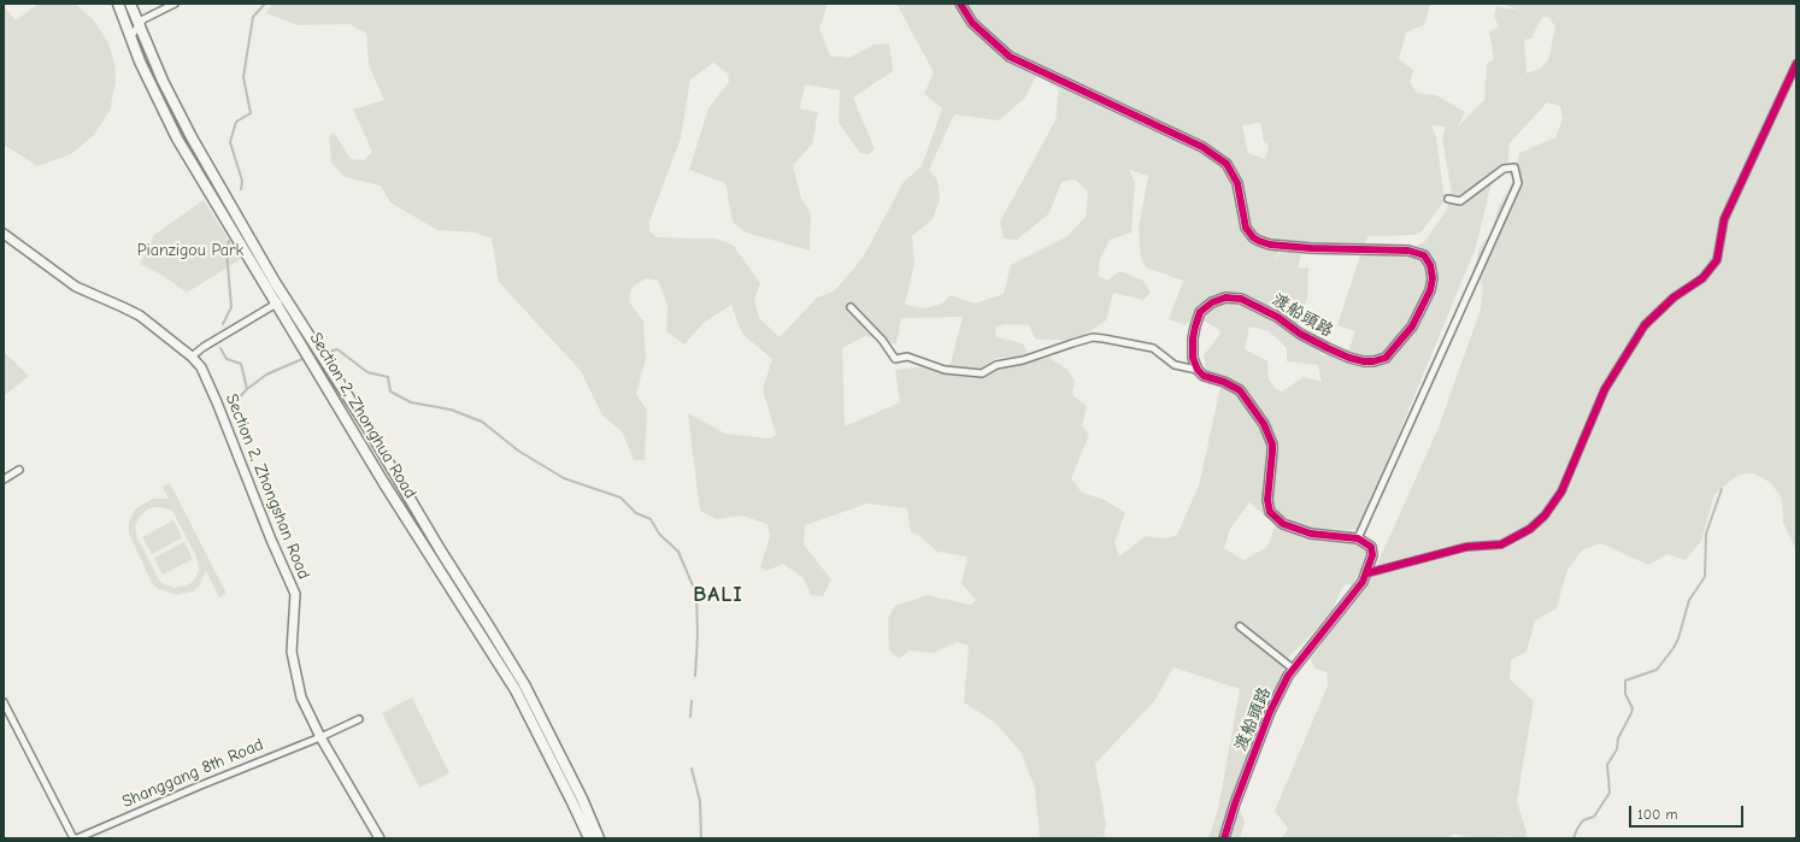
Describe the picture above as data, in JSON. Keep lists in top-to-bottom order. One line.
{"streets":{"main road":["Section 2, Zhonghua Road"],"street":["渡船頭路","Section 2, Zhongshan Road","Shanggang 8th Road"]},"crossings":[["Section 2, Zhongshan Road","Shanggang 8th Road"]],"districts":["BALI"],"parks":["Pianzigou Park"],"scale_bar":"100 m"}
